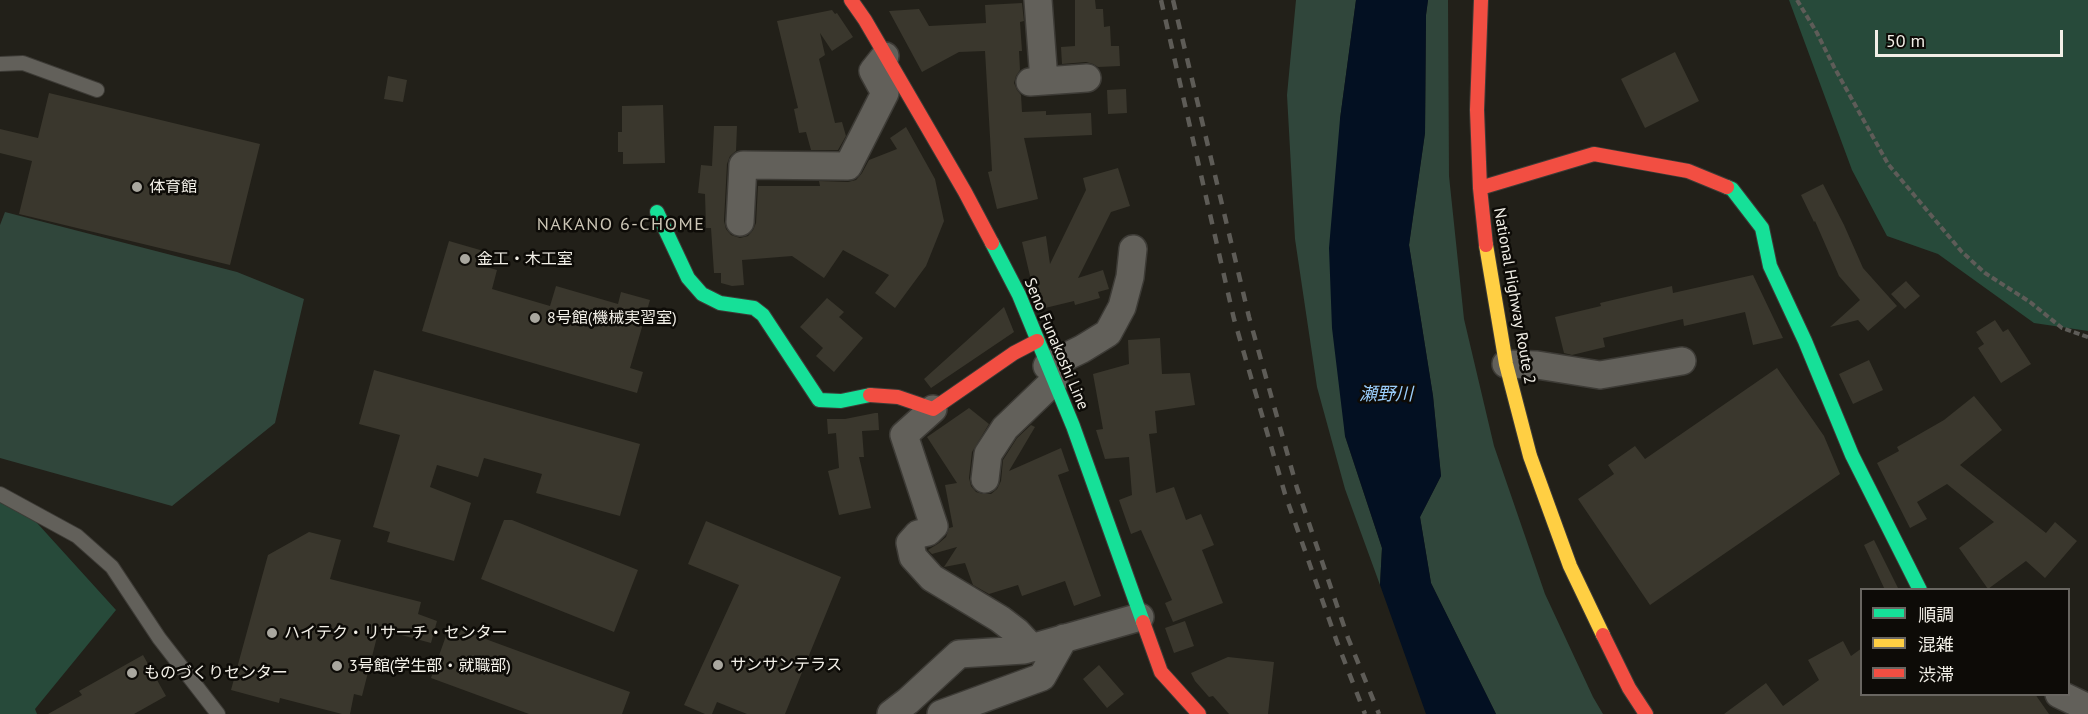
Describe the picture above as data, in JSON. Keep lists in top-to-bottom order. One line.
{"streets":{"main road":["National Highway Route 2","Seno Funakoshi Line"]},"districts":["NAKANO 6-CHOME"],"water":["瀬野川"],"places":["体育館","金工・木工室","8号館(機械実習室)","ハイテク・リサーチ・センター","サンサンテラス","3号館(学生部・就職部)","ものづくりセンター"],"legend":["順調","混雑","渋滞"],"scale_bar":"50 m"}
